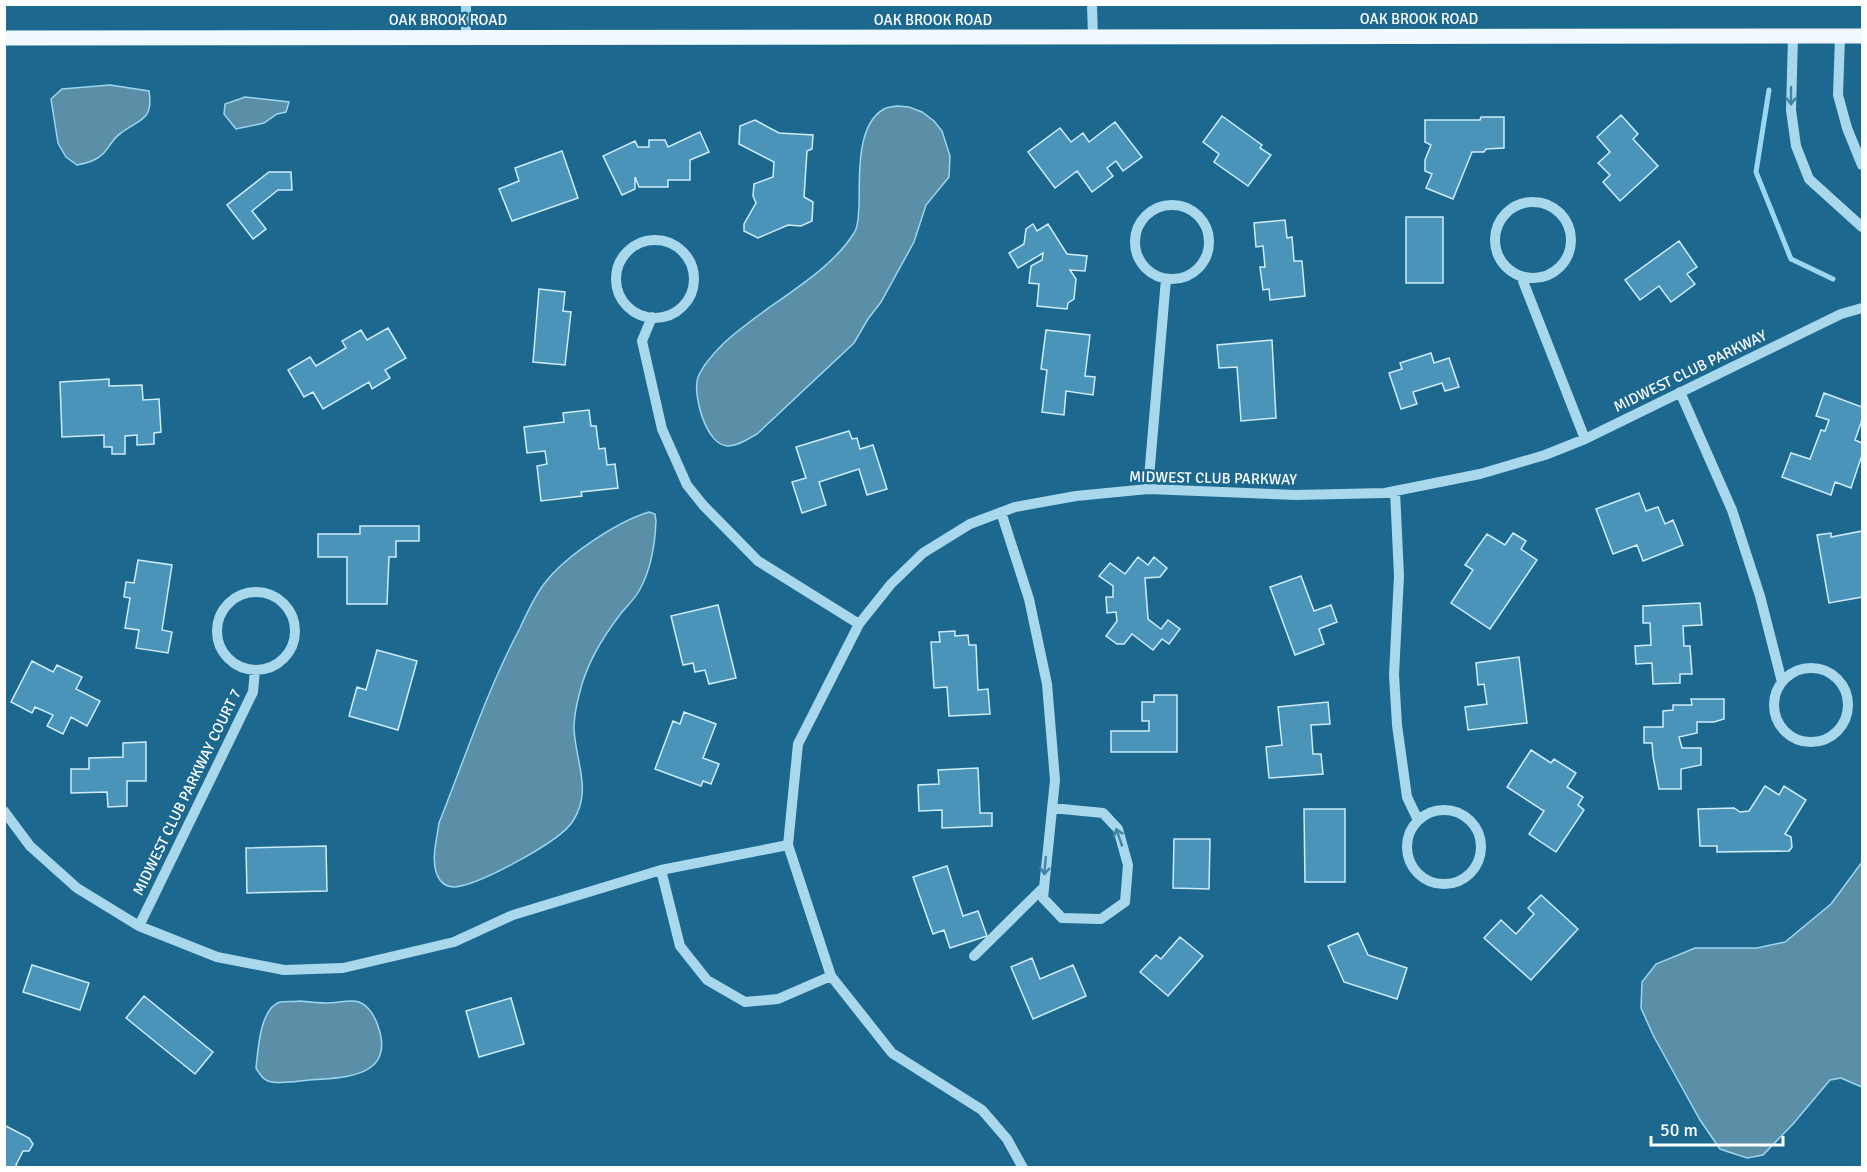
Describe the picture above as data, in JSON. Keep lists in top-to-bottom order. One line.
{"streets":{"main road":["OAK BROOK ROAD"],"street":["MIDWEST CLUB PARKWAY","MIDWEST CLUB PARKWAY COURT 7"]},"scale_bar":"50 m"}
